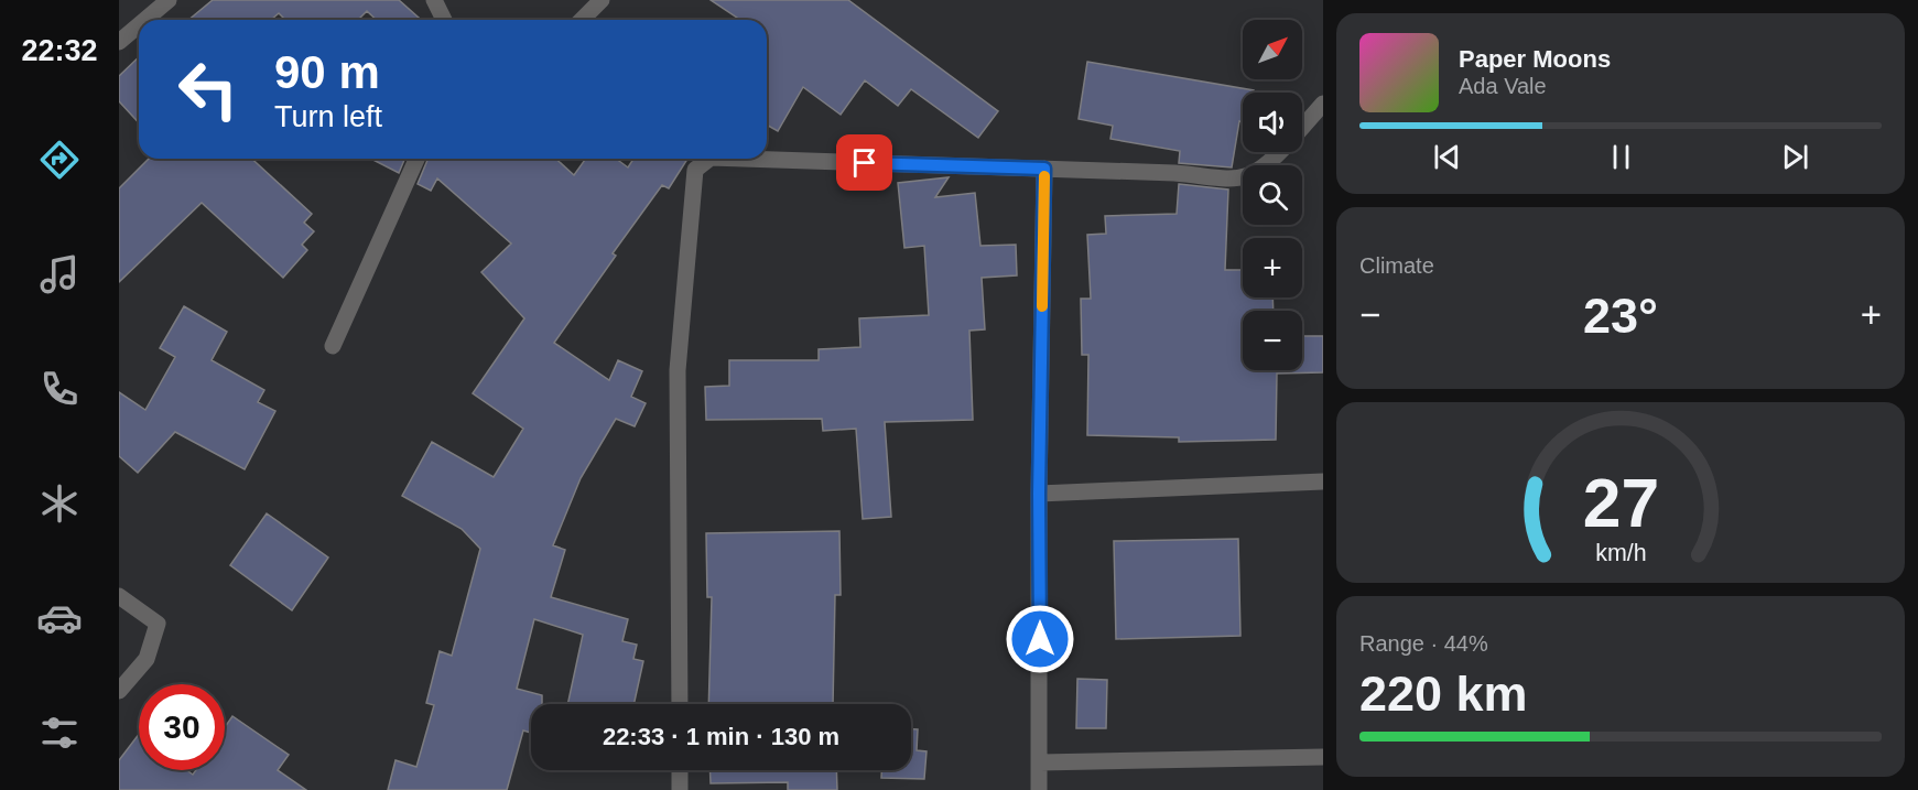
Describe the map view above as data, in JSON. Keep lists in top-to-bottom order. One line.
{"north":"top right","page":{"tabs":"22:32","map_buttons":["+","−"],"turn":["90 m","Turn left"],"song":["Paper Moons","Ada Vale"],"tile":["Climate",["Range · 44%","220 km"]],"heat":["−","23°","+"],"limit":"30","trip":"22:33 · 1 min · 130 m","gauge":["27","km/h"]}}
